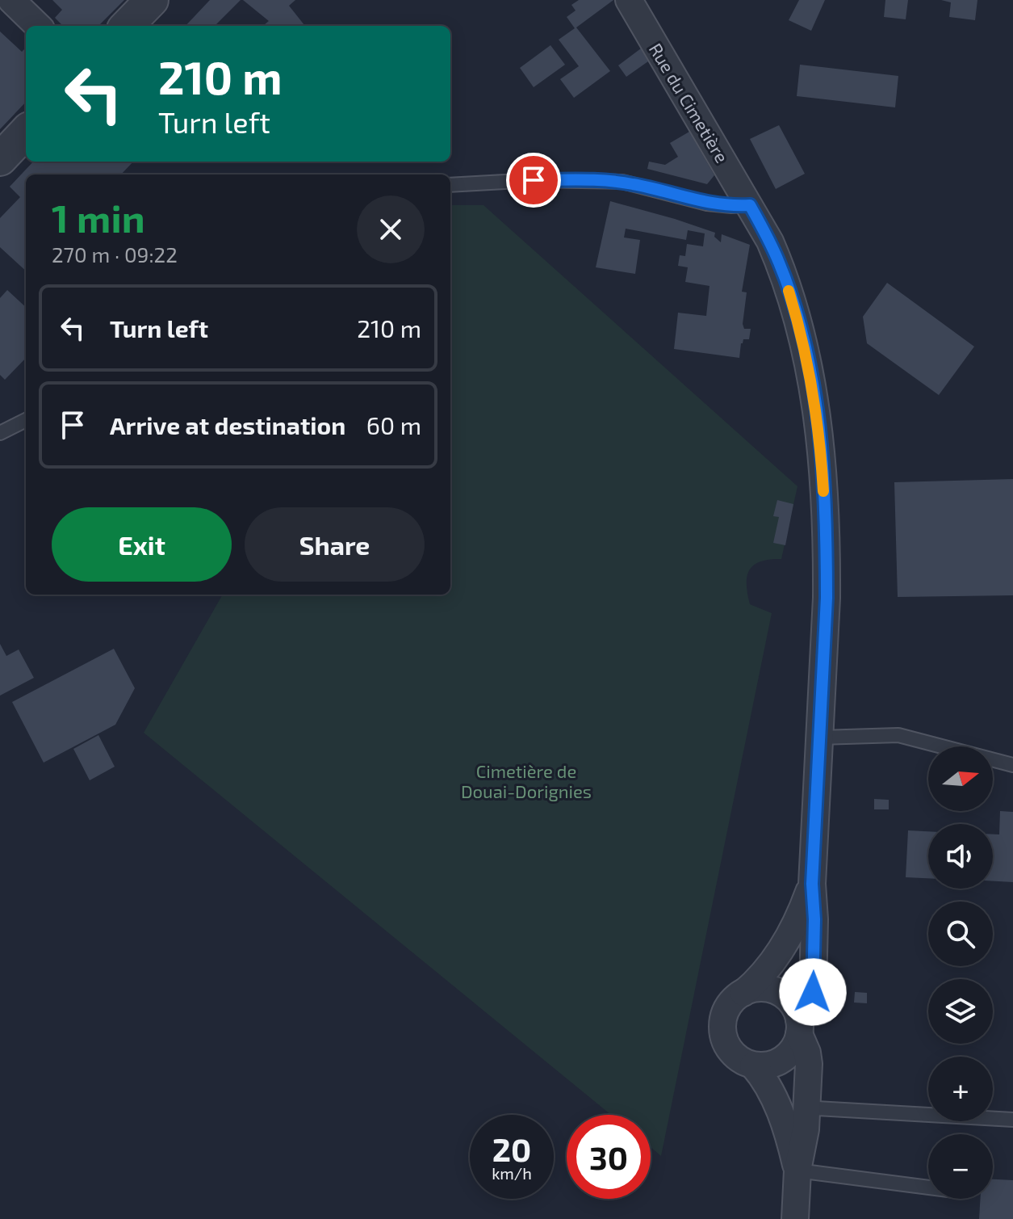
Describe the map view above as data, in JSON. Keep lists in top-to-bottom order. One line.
{"streets":{"street":["Rue du Cimetière"]},"parks":["Cimetière de Douai-Dorignies"],"north":"right","page":{"turn":["210 m","Turn left"],"heading":["1 min","270 m · 09:22"],"list":[{"name":"Turn left","value":"210 m"},{"name":"Arrive at destination","value":"60 m"}],"buttons":["Exit","Share"],"map_buttons":["+","−"],"speed":"20 km/h","limit":"30"}}
